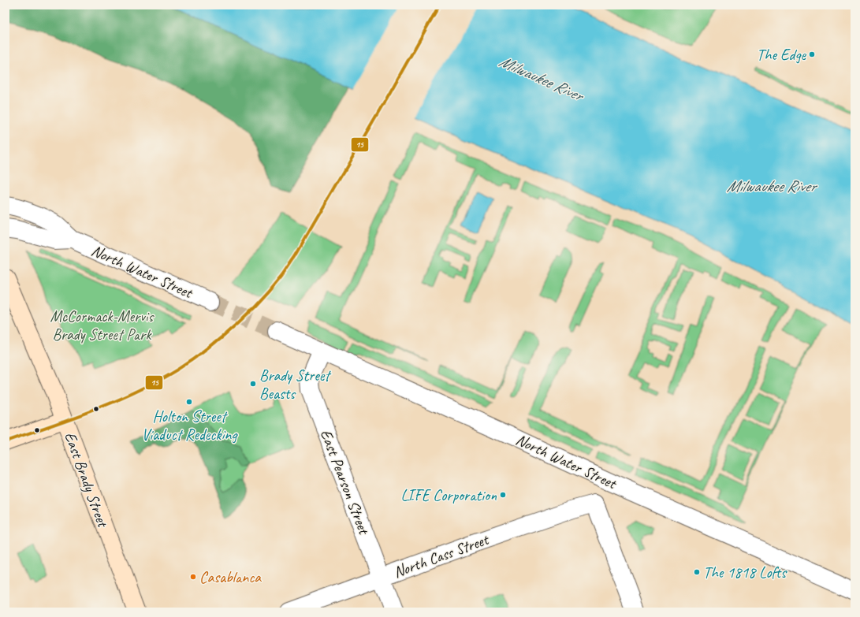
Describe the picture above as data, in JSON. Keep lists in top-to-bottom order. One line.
{"streets":{"main road":["East Brady Street"],"street":["North Water Street","East Pearson Street","North Cass Street"]},"crossings":[["North Water Street","East Pearson Street"],["East Pearson Street","North Cass Street"]],"water":["Milwaukee River"],"parks":["McCormack-Mervis Brady Street Park"],"places":["The Edge","Brady Street Beasts","Holton Street Viaduct Redecking","LIFE Corporation","The 1818 Lofts","Casablanca"],"lines":["transit line 15"]}
